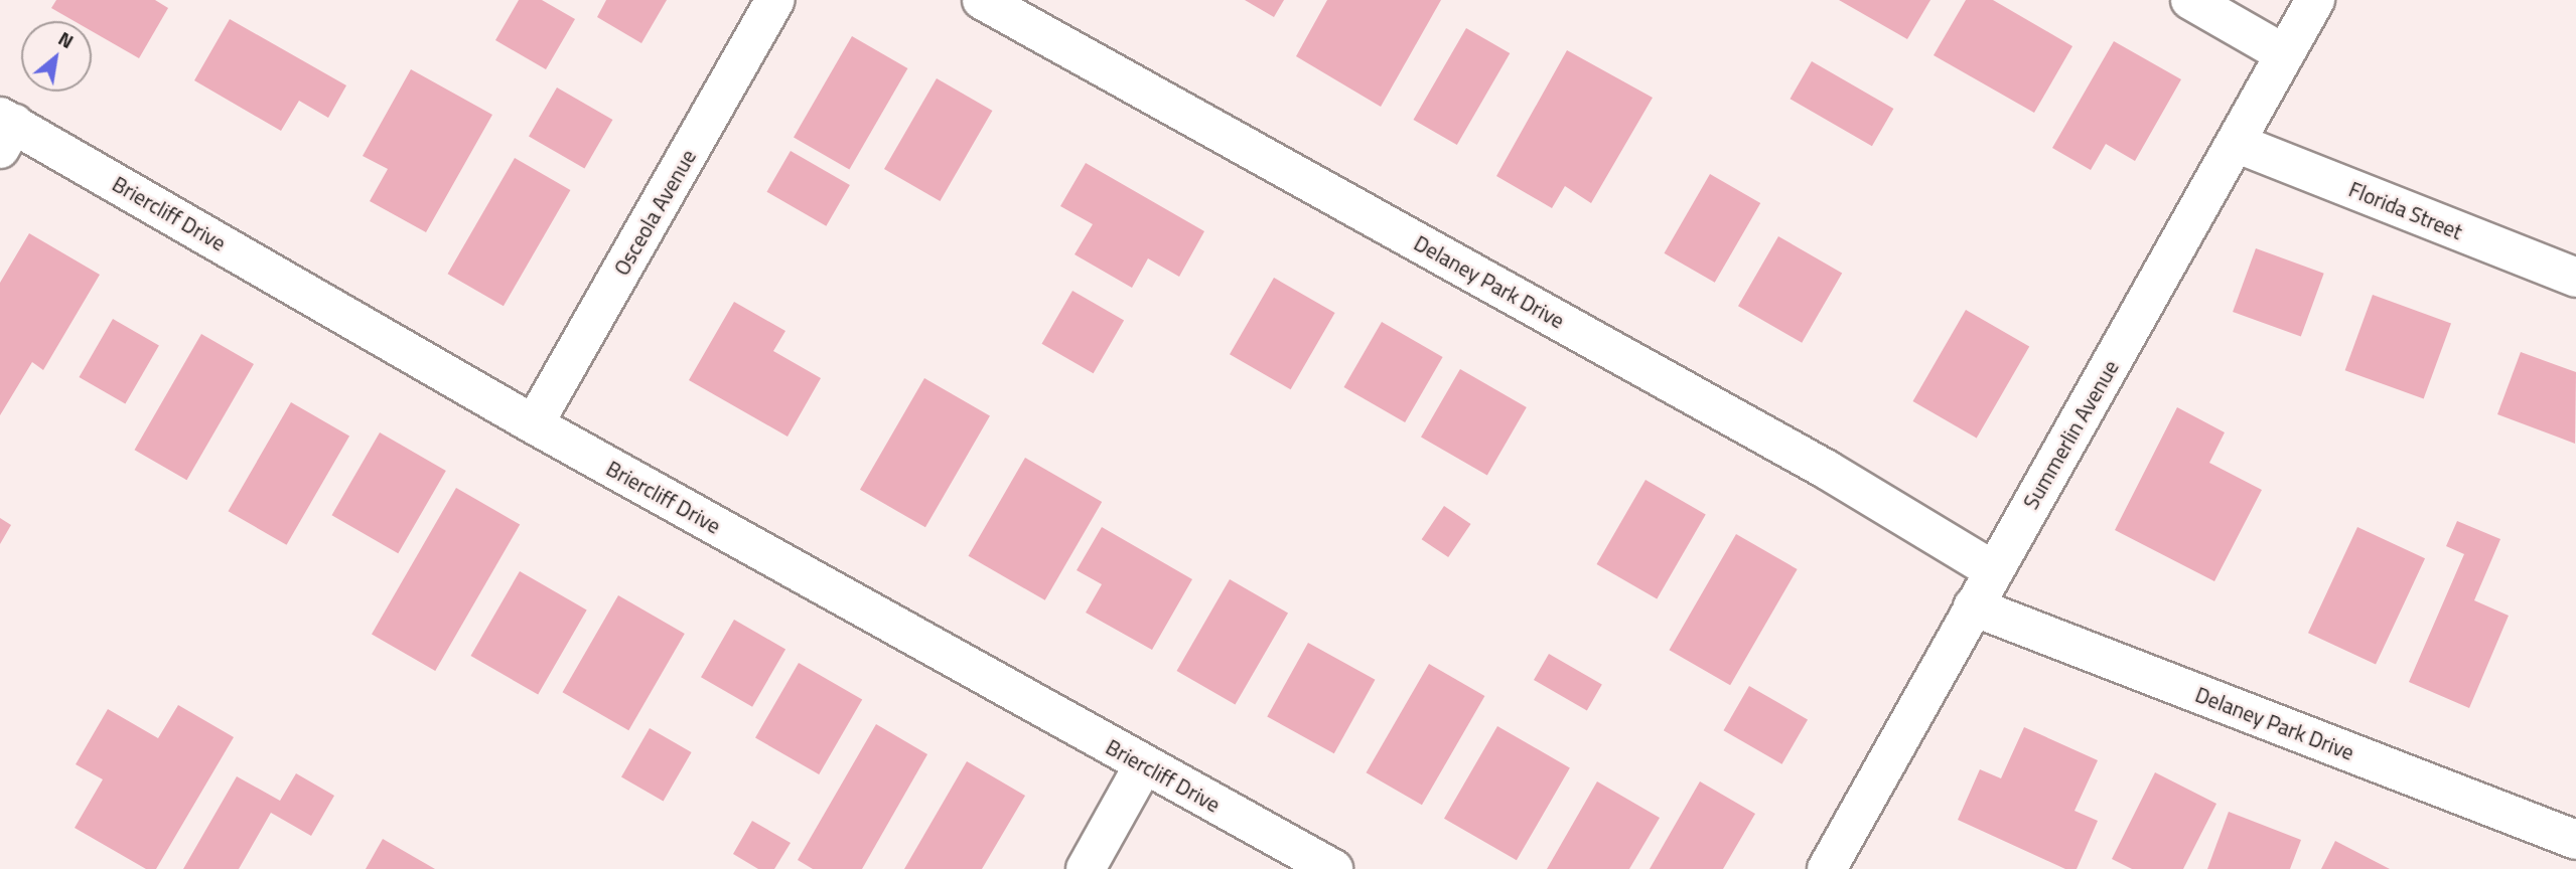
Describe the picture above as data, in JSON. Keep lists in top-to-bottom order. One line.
{"streets":{"street":["Florida Street","Osceola Avenue","Briercliff Drive","Delaney Park Drive","Summerlin Avenue"]},"crossings":[["Florida Street","Summerlin Avenue"],["Osceola Avenue","Briercliff Drive"],["Delaney Park Drive","Summerlin Avenue"]],"north":"top right"}
